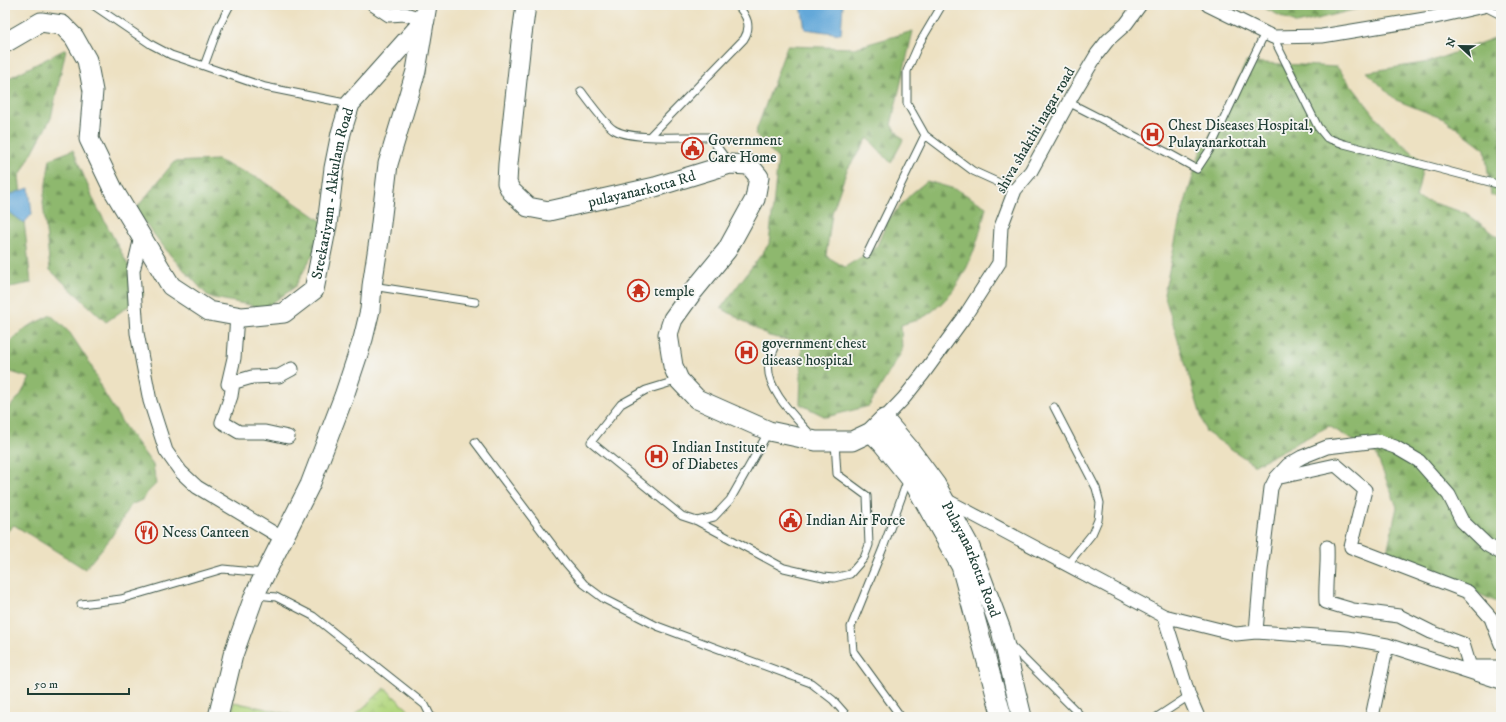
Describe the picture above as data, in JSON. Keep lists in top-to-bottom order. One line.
{"streets":{"main road":["pulayanarkotta Rd","Sreekariyam - Akkulam Road","Pulayanarkotta Road"],"street":["shiva shakthi nagar road"]},"crossings":[["shiva shakthi nagar road","pulayanarkotta Rd"],["shiva shakthi nagar road","Pulayanarkotta Road"],["pulayanarkotta Rd","Pulayanarkotta Road"]],"places":{"hospital":["Chest Diseases Hospital, Pulayanarkottah","government chest disease hospital","Indian Institute of Diabetes"],"public building":["Government Care Home","Indian Air Force"],"temple":["temple"],"restaurant":["Ncess Canteen"]},"scale_bar":"50 m","north":"left"}
